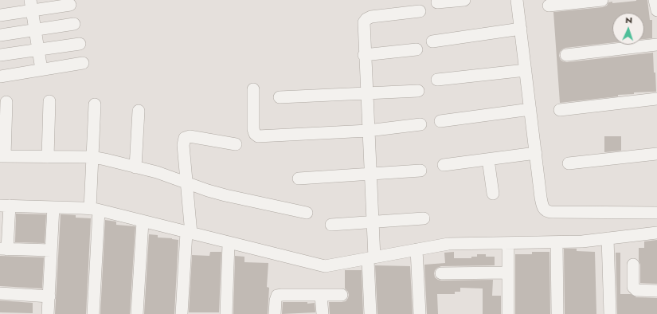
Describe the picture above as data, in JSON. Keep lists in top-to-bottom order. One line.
{"north":"top"}
